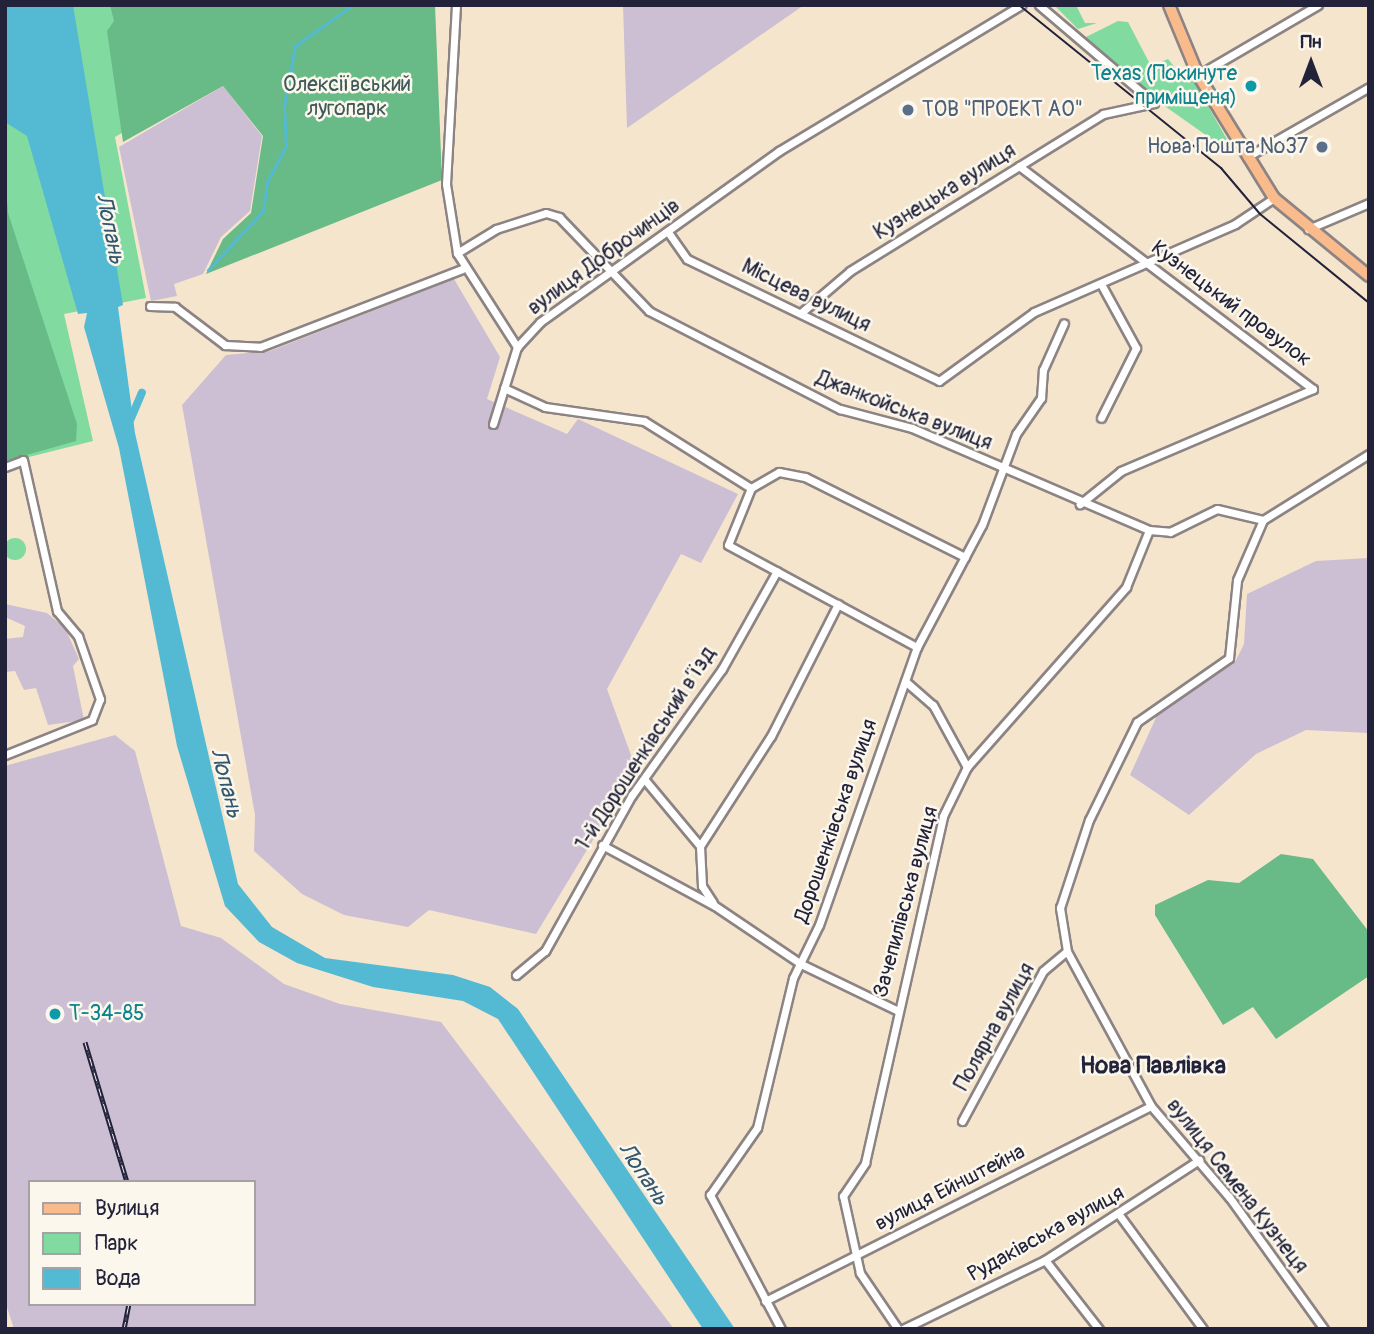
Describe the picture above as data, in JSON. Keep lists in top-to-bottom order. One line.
{"streets":{"street":["Кузнецька вулиця","вулиця Доброчинців","Місцева вулиця","Кузнецький провулок","Джанкойська вулиця","1-й Дорошенківський в’їзд","Дорошенківська вулиця","Зачепилівська вулиця","Полярна вулиця","вулиця Семена Кузнеця","вулиця Ейнштейна","Рудаківська вулиця"]},"crossings":[["Кузнецька вулиця","Місцева вулиця"],["Кузнецька вулиця","Кузнецький провулок"],["вулиця Доброчинців","Місцева вулиця"],["вулиця Доброчинців","Джанкойська вулиця"],["Кузнецький провулок","Джанкойська вулиця"],["Джанкойська вулиця","Дорошенківська вулиця"],["Джанкойська вулиця","Зачепилівська вулиця"],["Дорошенківська вулиця","вулиця Ейнштейна"],["Зачепилівська вулиця","вулиця Ейнштейна"],["Полярна вулиця","вулиця Семена Кузнеця"],["вулиця Семена Кузнеця","вулиця Ейнштейна"],["вулиця Семена Кузнеця","Рудаківська вулиця"]],"districts":["Нова Павлівка"],"water":["Лопань"],"parks":["Олексіївський лугопарк"],"places":["Texas (Покинуте приміщеня)","ТОВ \"ПРОЕКТ АО\"","Нова Пошта №37","Т-34-85"],"legend":["Вулиця","Парк","Вода"],"north":"top"}
